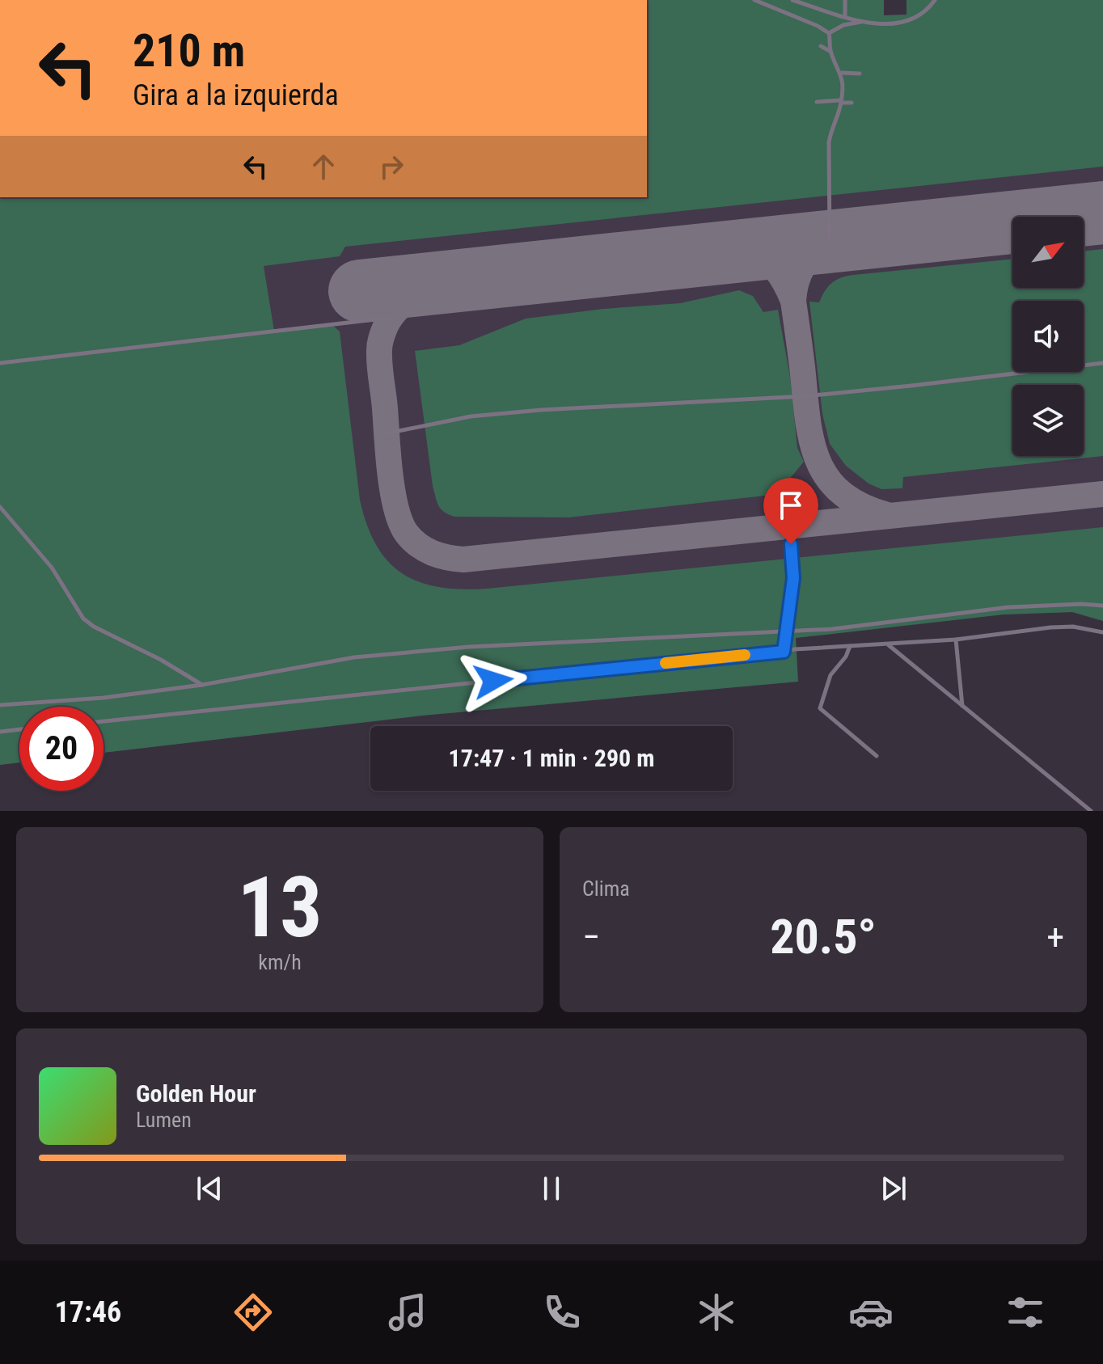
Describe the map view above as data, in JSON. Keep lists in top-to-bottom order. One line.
{"north":"top right","page":{"turn":["210 m","Gira a la izquierda"],"limit":"20","trip":"17:47 · 1 min · 290 m","tile":[["13","km/h"],"Clima"],"heat":["−","20.5°","+"],"song":["Golden Hour","Lumen"],"tabs":"17:46"}}
